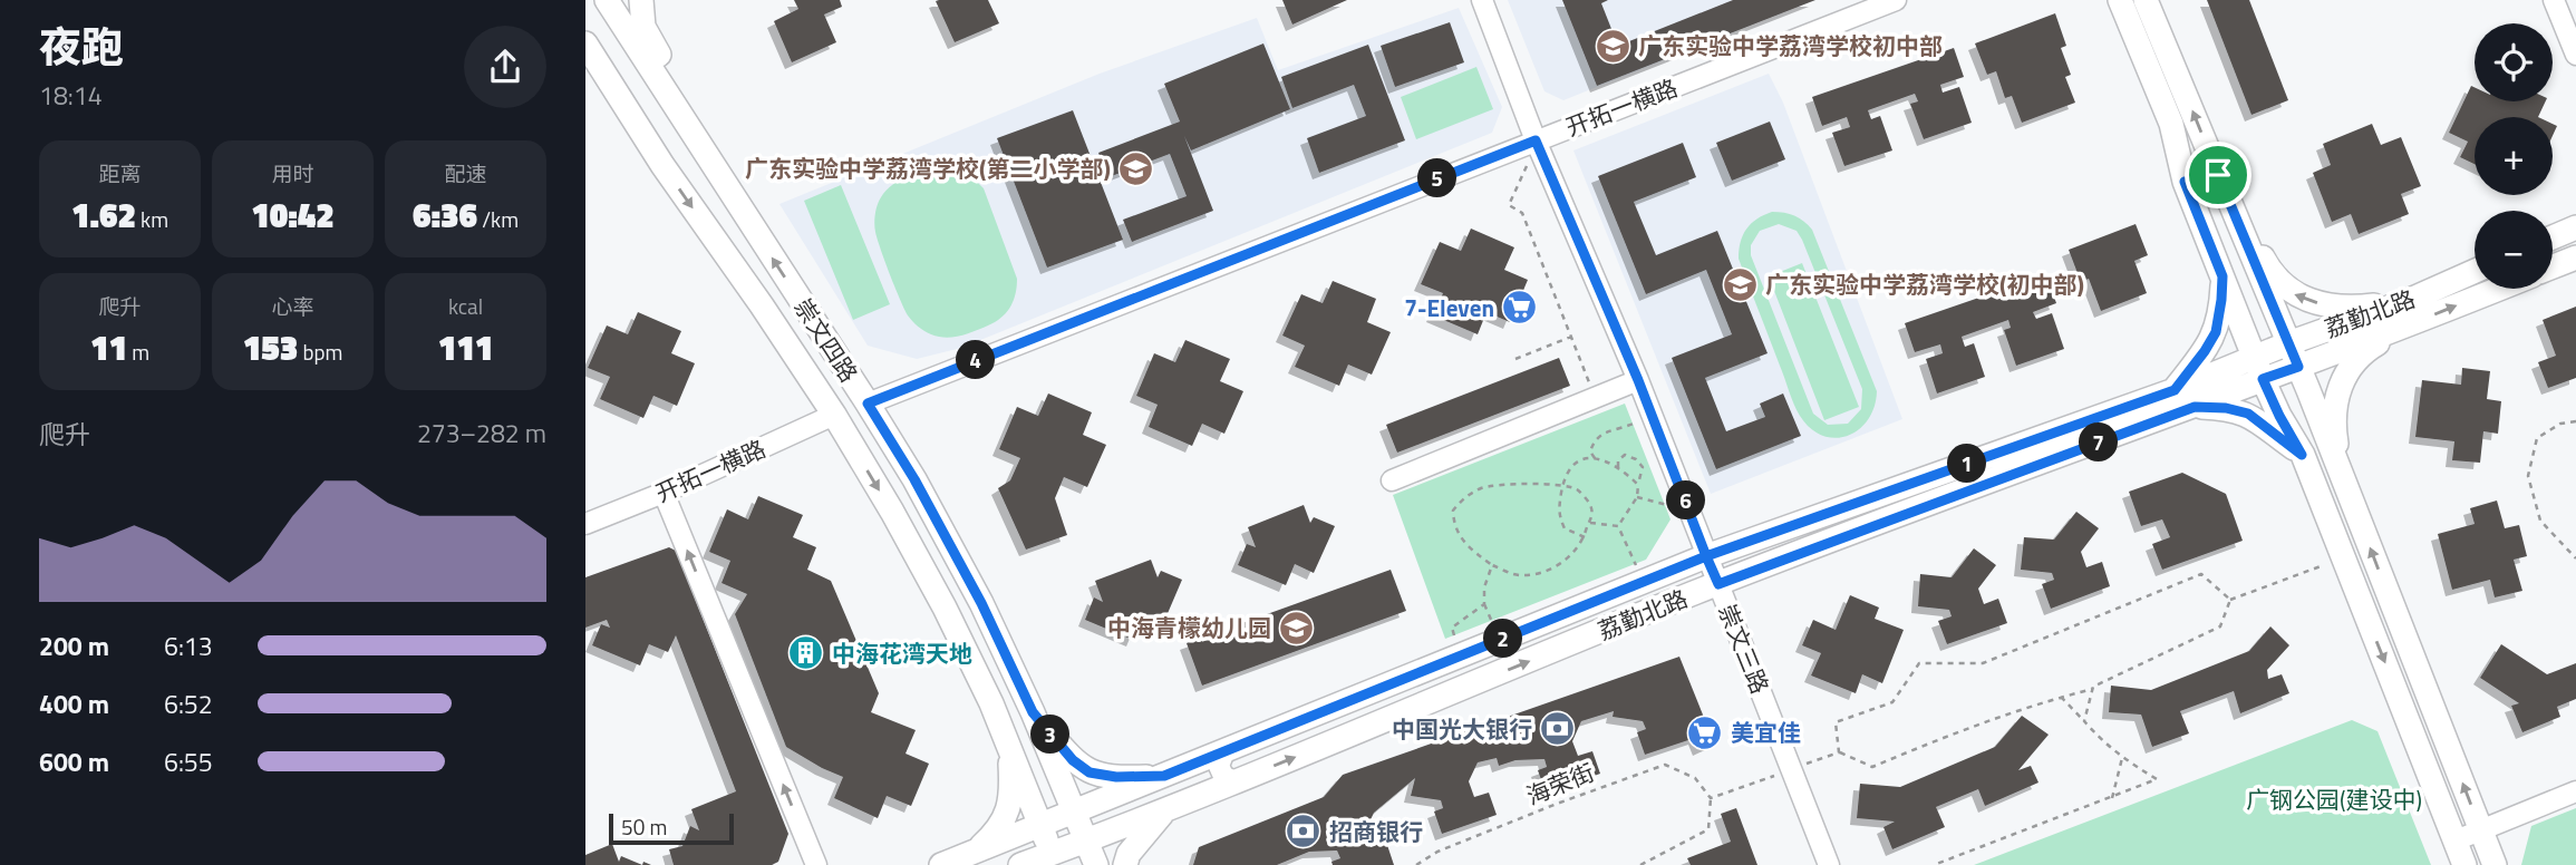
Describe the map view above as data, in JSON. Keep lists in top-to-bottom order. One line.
{"streets":{"main road":["荔勤北路","崇文四路"],"street":["开拓一横路","崇文三路"],"path":["海荣街"]},"crossings":[["开拓一横路","崇文四路"],["开拓一横路","崇文三路"],["荔勤北路","崇文四路"],["荔勤北路","崇文三路"]],"parks":["广钢公园(建设中)"],"places":{"school or university":["广东实验中学荔湾学校初中部","广东实验中学荔湾学校(第二小学部)","广东实验中学荔湾学校(初中部)","中海青檬幼儿园"],"supermarket":["7-Eleven","美宜佳"],"building":["中海花湾天地"],"bank":["中国光大银行","招商银行"]},"scale_bar":"50 m","page":{"heading":["夜跑","18:14"],"map_buttons":["+","−"],"stats":[["距离","1.62 km"],["用时","10:42"],["配速","6:36 /km"],["爬升","11 m"],["心率","153 bpm"],["kcal","111"]],"pins":["5","4","7","1","6","2","3"],"chart":["爬升","273–282 m"],"list":[{"name":"200 m","note":"6:13"},{"name":"400 m","note":"6:52"},{"name":"600 m","note":"6:55"}],"scale":"50 m"}}
